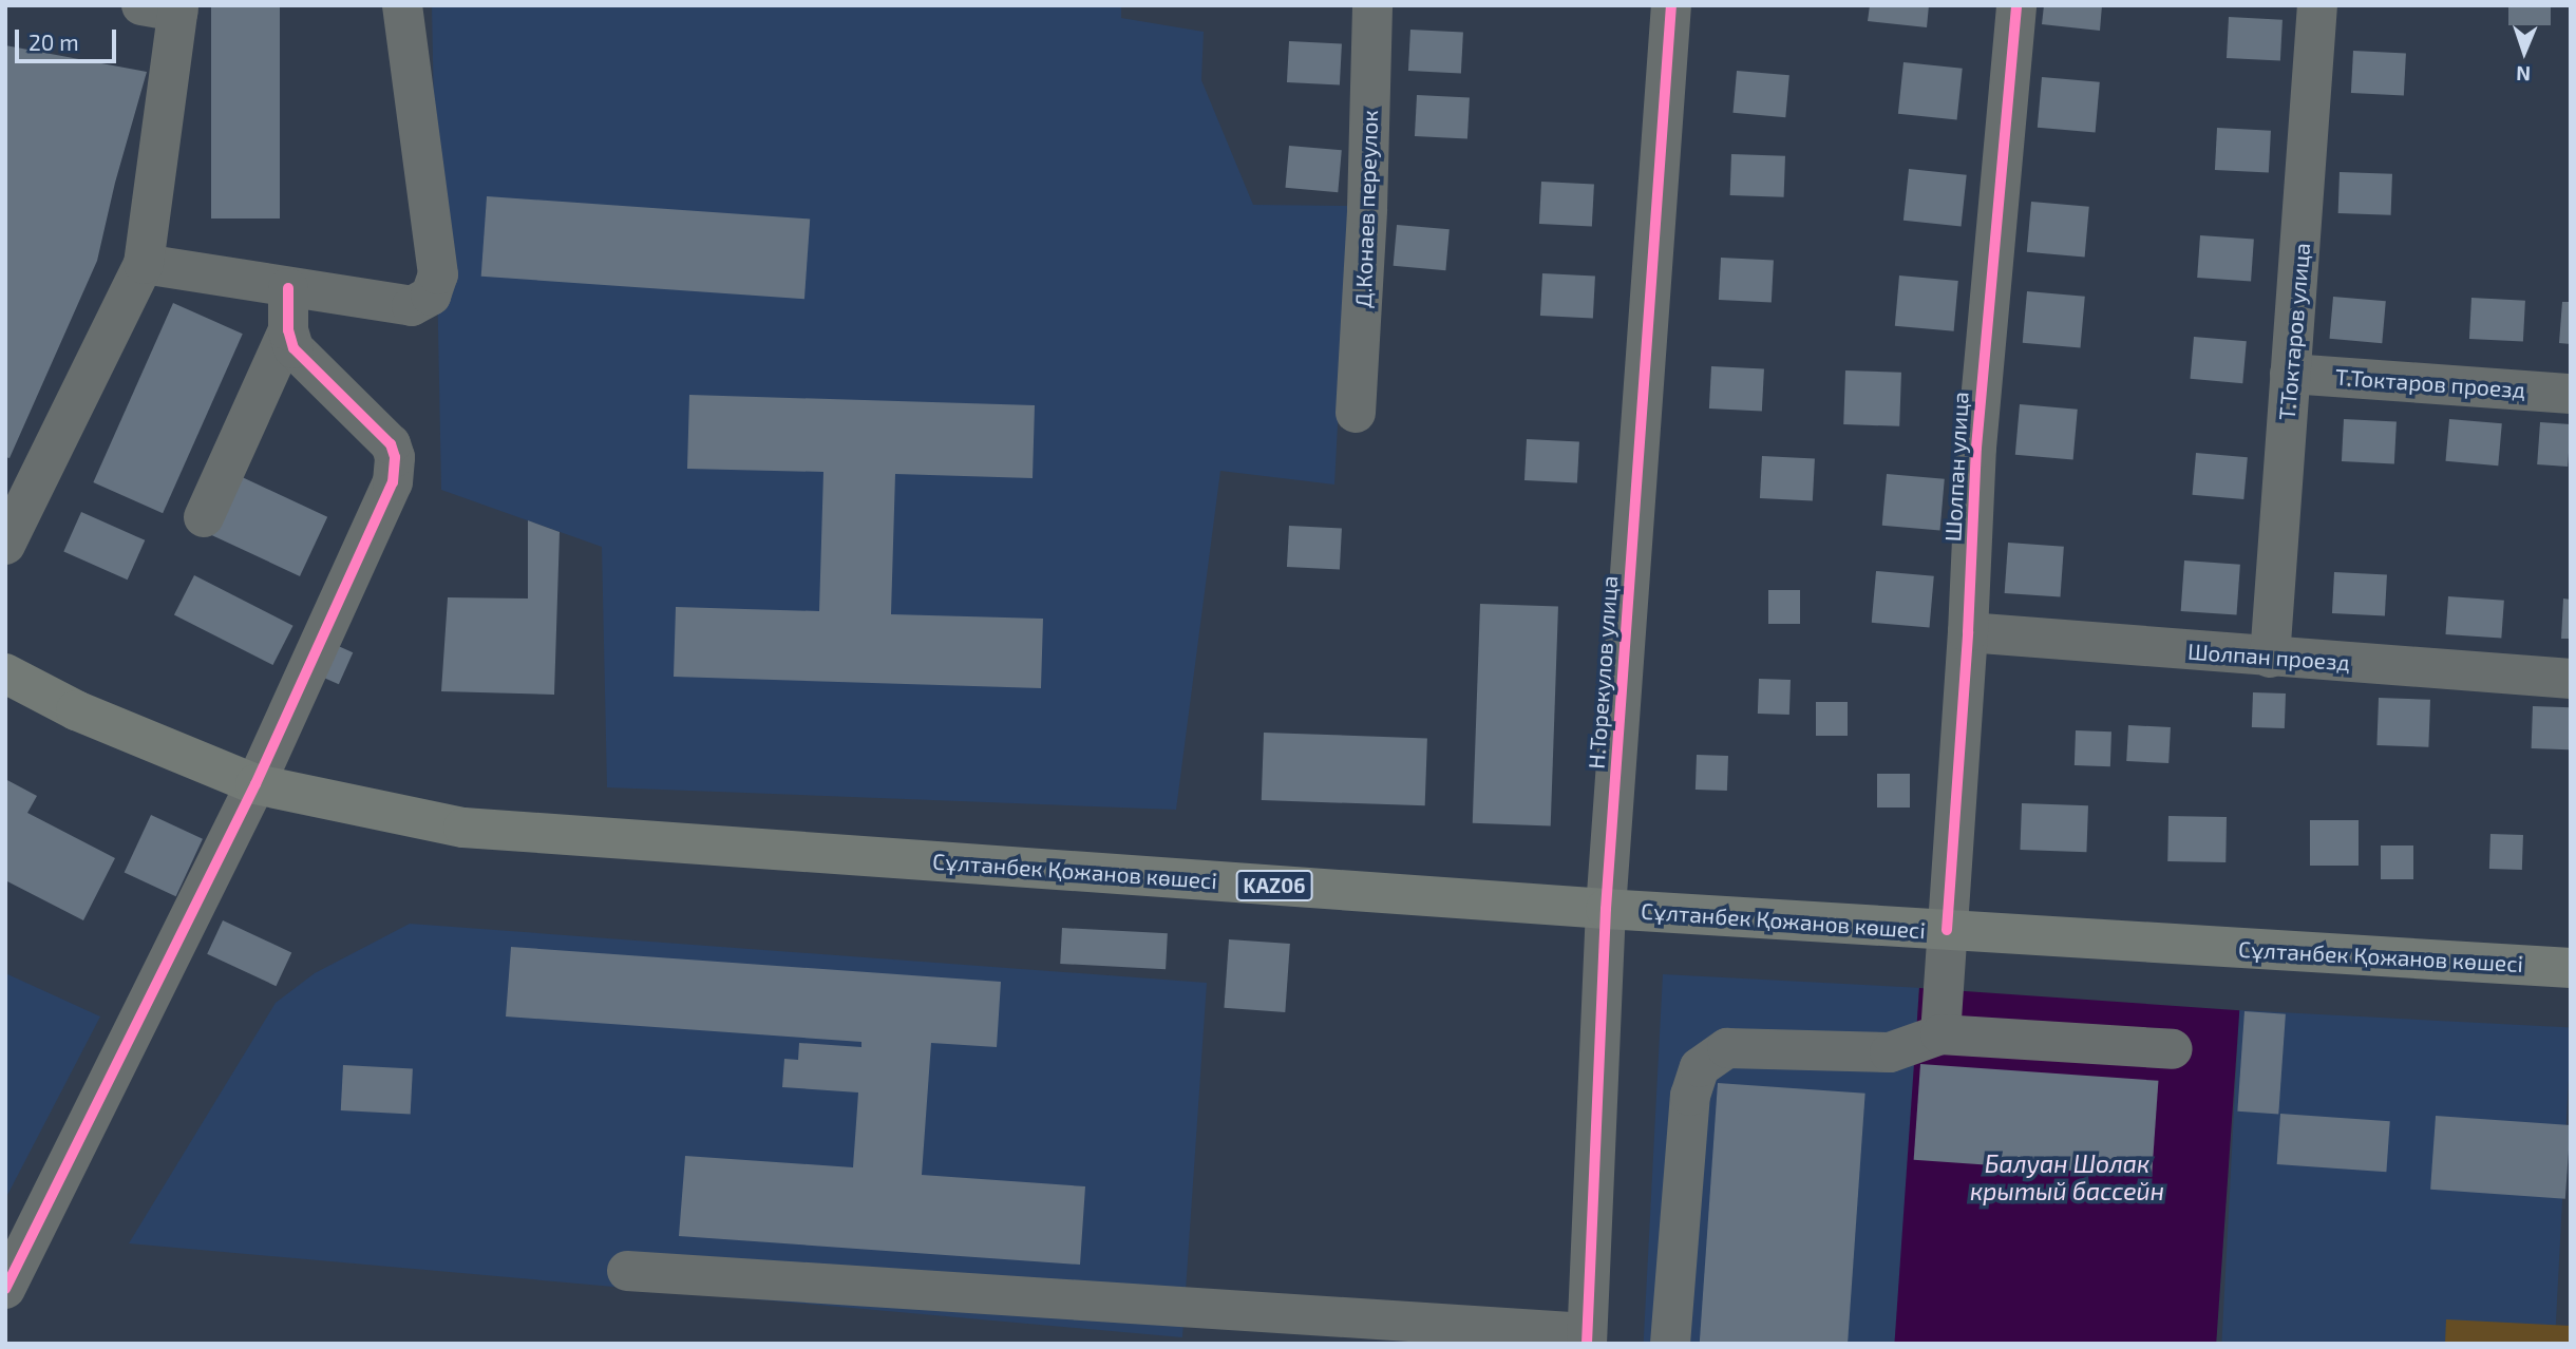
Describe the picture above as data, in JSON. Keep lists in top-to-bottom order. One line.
{"streets":{"main road":["Сұлтанбек Қожанов көшесі","KАZ06"],"street":["Д.Конаев переулок","Т.Токтаров улица","Т.Токтаров проезд","Шолпан улица","Шолпан проезд","Н.Торекулов улица"]},"crossings":[["Т.Токтаров улица","Т.Токтаров проезд"],["Т.Токтаров улица","Шолпан проезд"],["Шолпан улица","Шолпан проезд"],["Шолпан улица","Сұлтанбек Қожанов көшесі"],["Н.Торекулов улица","Сұлтанбек Қожанов көшесі"]],"water":["Балуан Шолак крытый бассейн"],"scale_bar":"20 m","north":"bottom"}
